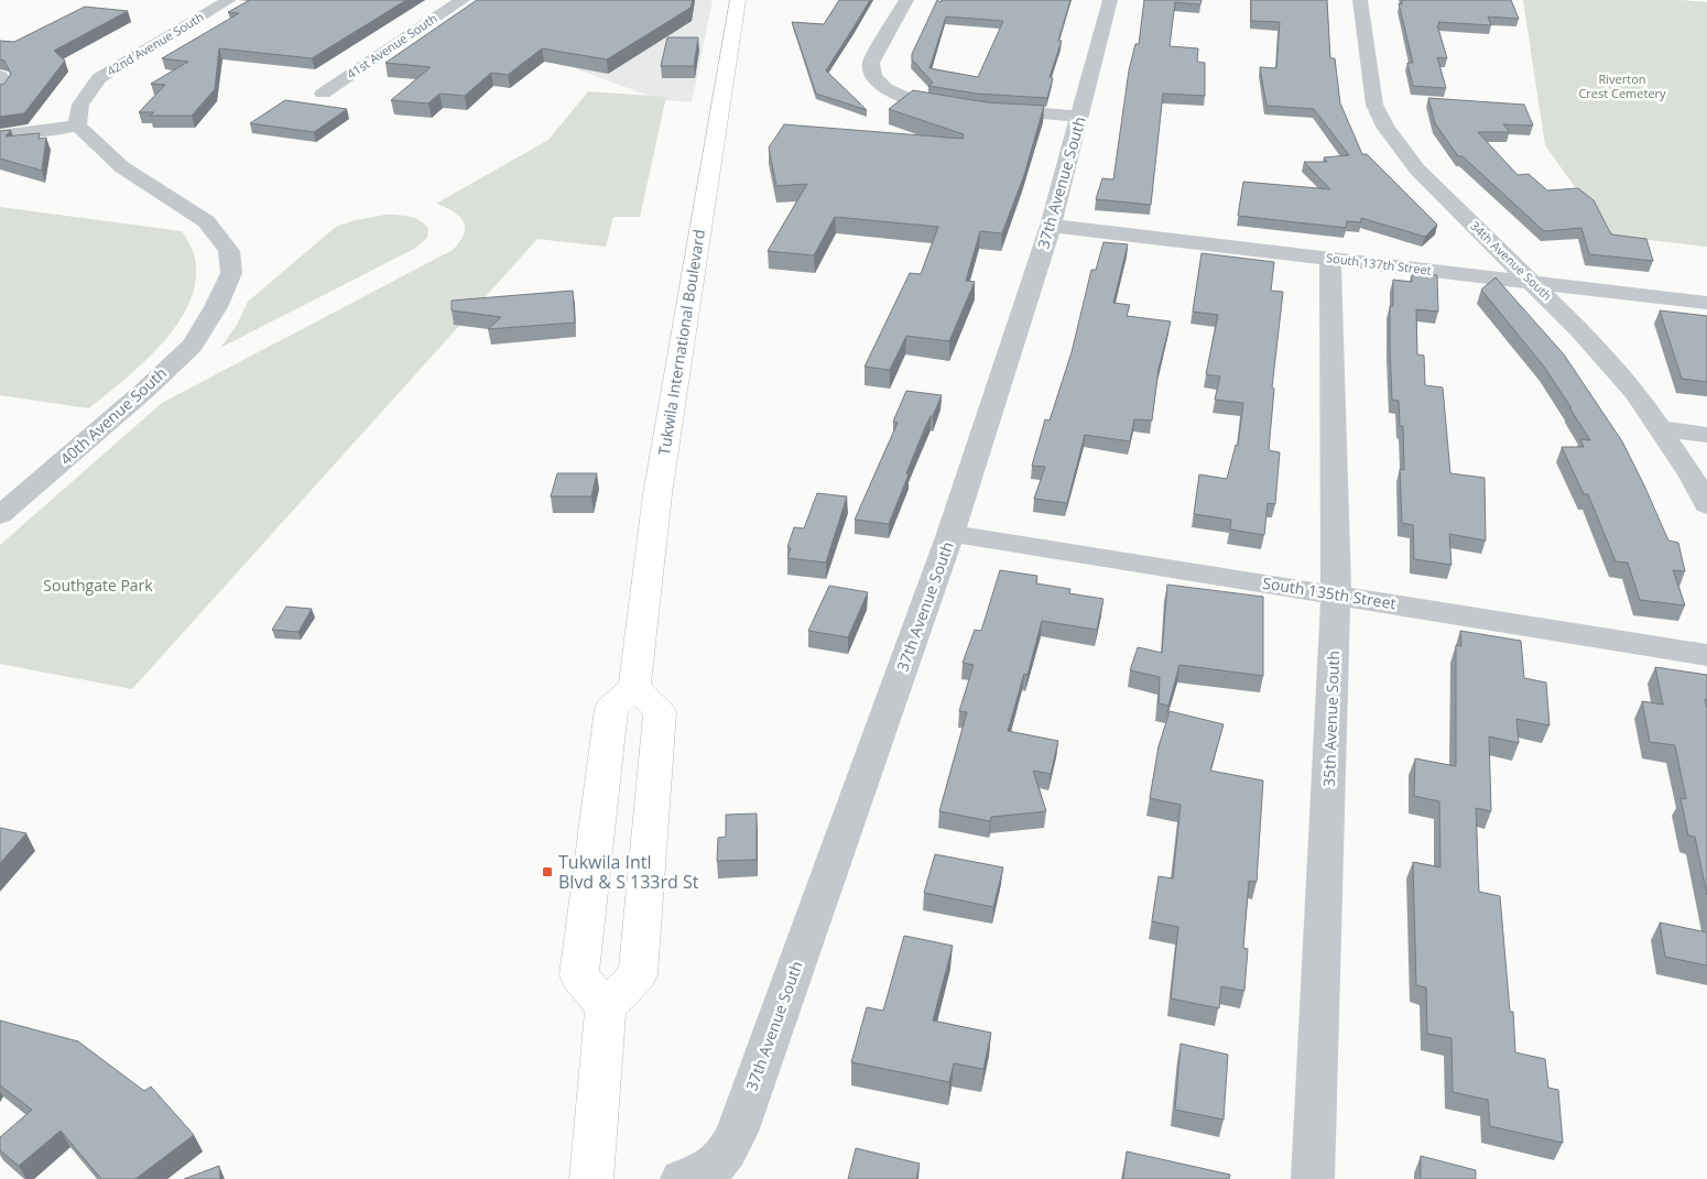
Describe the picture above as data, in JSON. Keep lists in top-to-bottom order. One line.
{"streets":{"main road":["Tukwila International Boulevard"],"street":["42nd Avenue South","41st Avenue South","37th Avenue South","34th Avenue South","South 137th Street","40th Avenue South","South 135th Street","35th Avenue South"]},"crossings":[["42nd Avenue South","40th Avenue South"],["37th Avenue South","South 137th Street"],["37th Avenue South","South 135th Street"],["34th Avenue South","South 137th Street"],["South 137th Street","35th Avenue South"],["South 135th Street","35th Avenue South"]],"parks":["Riverton Crest Cemetery","Southgate Park"],"places":{"transit":["Tukwila Intl Blvd & S 133rd St"]}}
